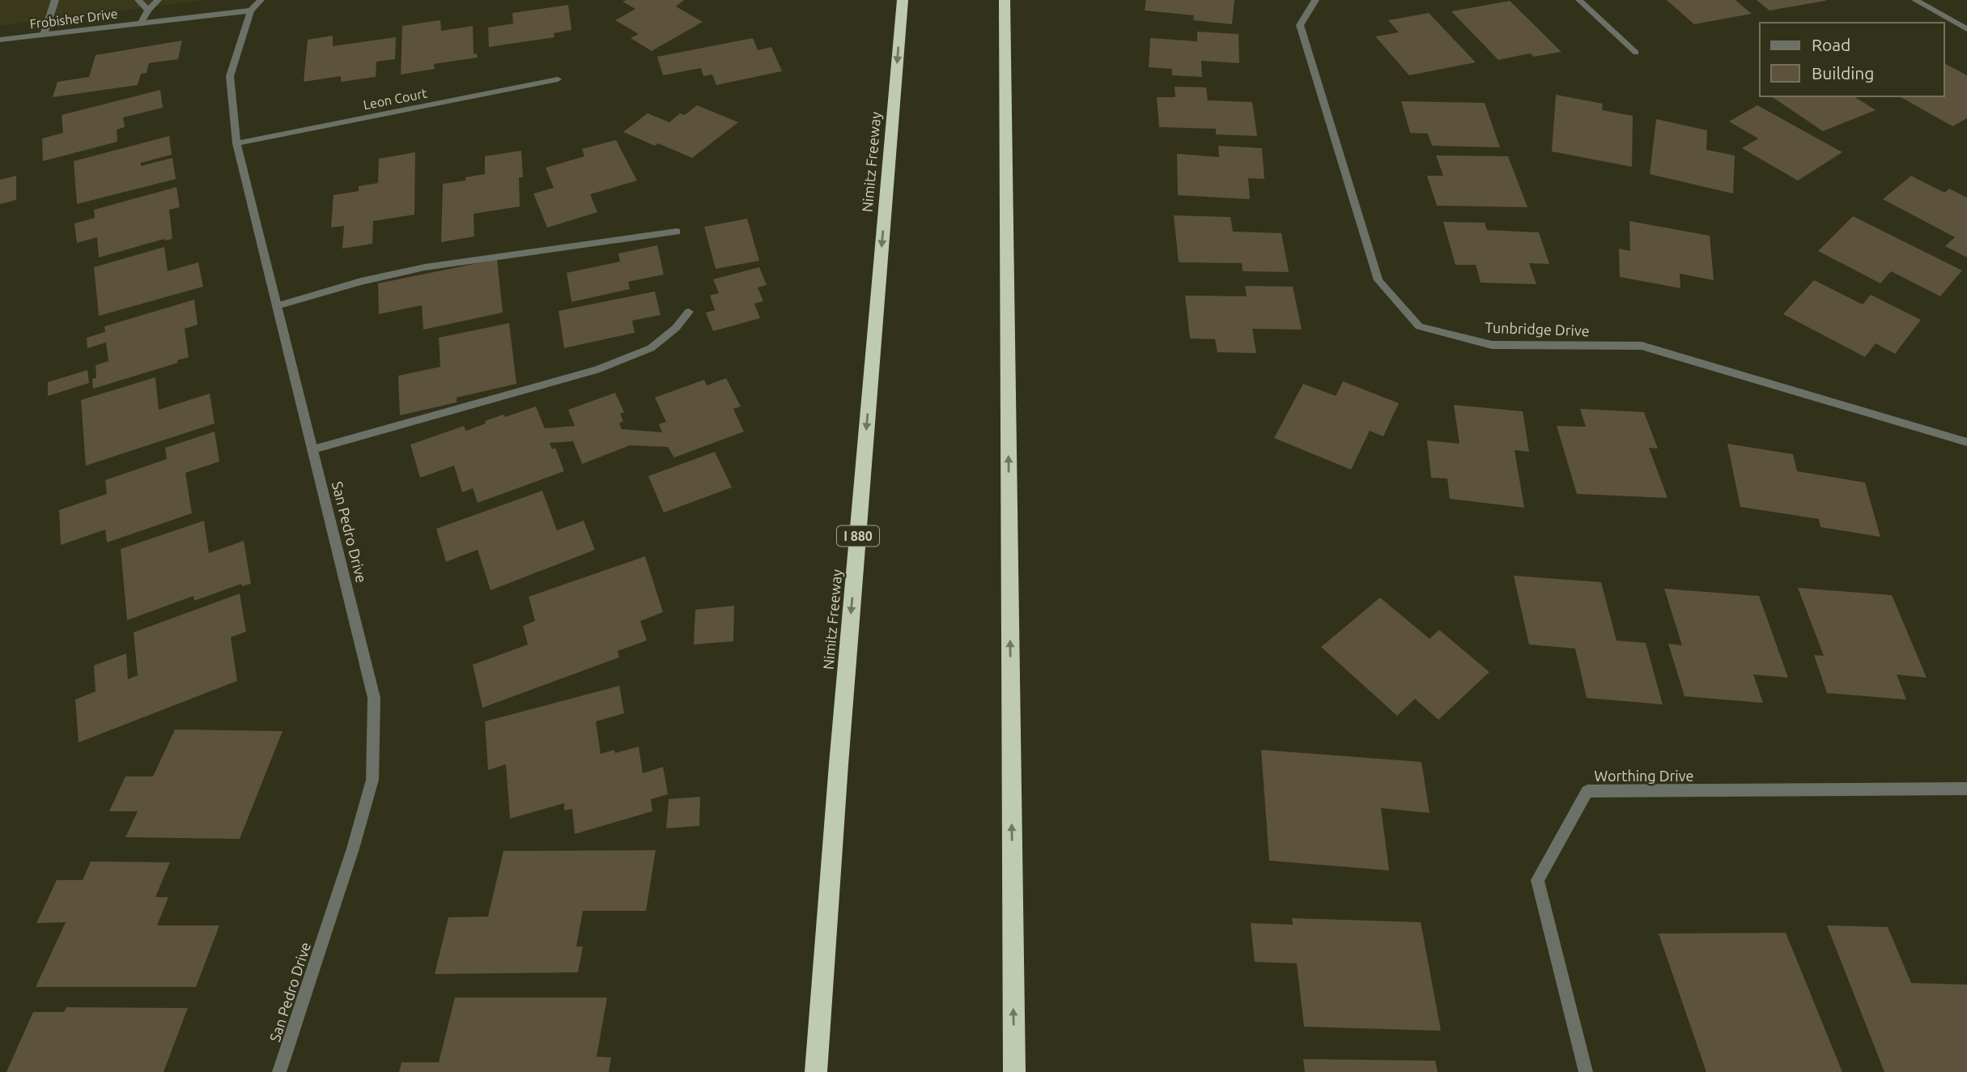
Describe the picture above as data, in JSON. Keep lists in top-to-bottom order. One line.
{"streets":{"highway":["Nimitz Freeway","I 880"],"street":["Frobisher Drive","Leon Court","Tunbridge Drive","San Pedro Drive","Worthing Drive"]},"crossings":[["Frobisher Drive","San Pedro Drive"],["Leon Court","San Pedro Drive"]],"legend":["Road","Building"]}
